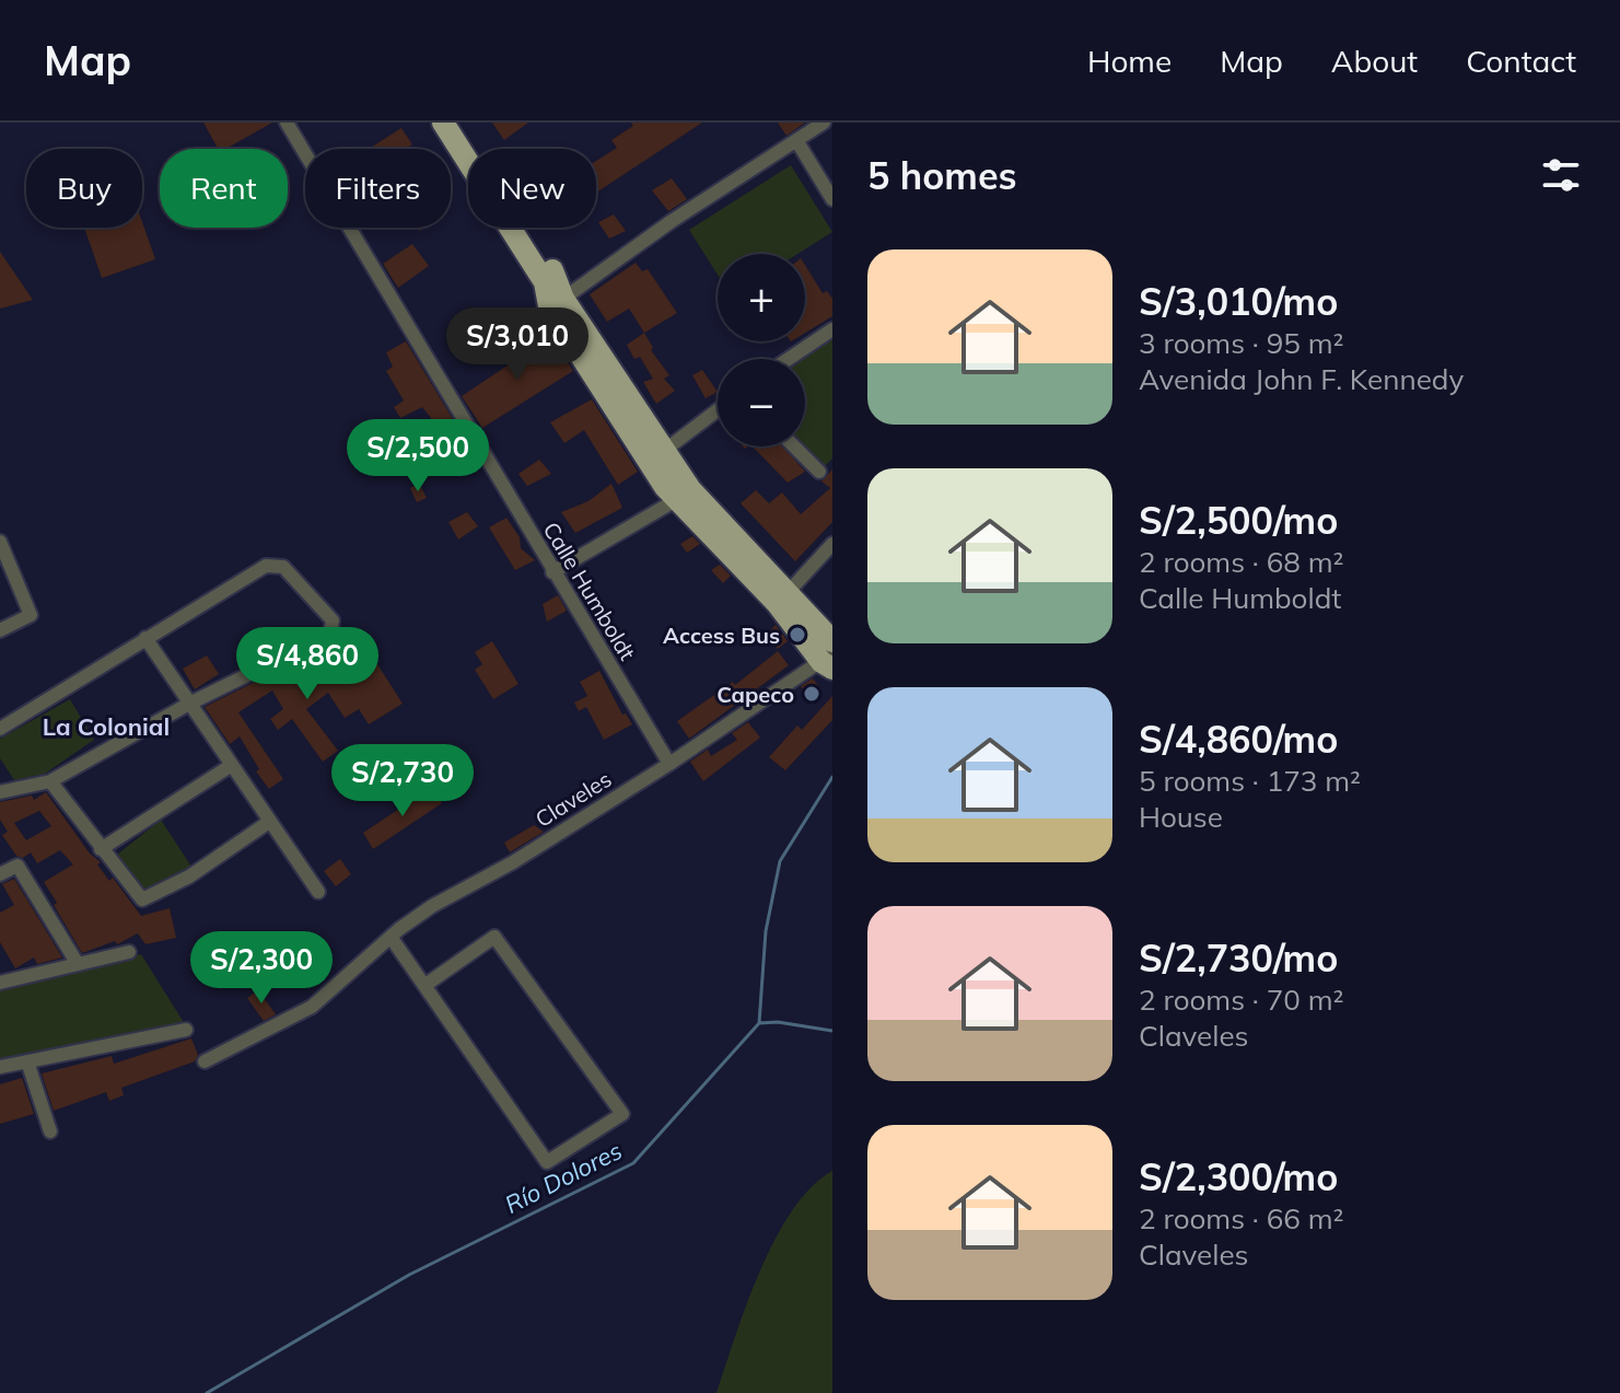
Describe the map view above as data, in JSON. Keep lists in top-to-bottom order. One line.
{"streets":{"street":["Calle Humboldt","Claveles"]},"crossings":[["Calle Humboldt","Claveles"]],"districts":["La Colonial"],"water":["Río Dolores"],"places":["Access Bus","Capeco"],"page":{"header":"Map","nav":["Home","Map","About","Contact"],"heading":"5 homes","chip":["Buy","Rent","Filters","New"],"list":[{"name":"S/3,010/mo","note":"3 rooms · 95 m² · Avenida John F. Kennedy"},{"name":"S/2,500/mo","note":"2 rooms · 68 m² · Calle Humboldt"},{"name":"S/4,860/mo","note":"5 rooms · 173 m² · House"},{"name":"S/2,730/mo","note":"2 rooms · 70 m² · Claveles"},{"name":"S/2,300/mo","note":"2 rooms · 66 m² · Claveles"}],"map_buttons":["+","−"],"price":["S/3,010","S/2,500","S/4,860","S/2,730","S/2,300"]}}
